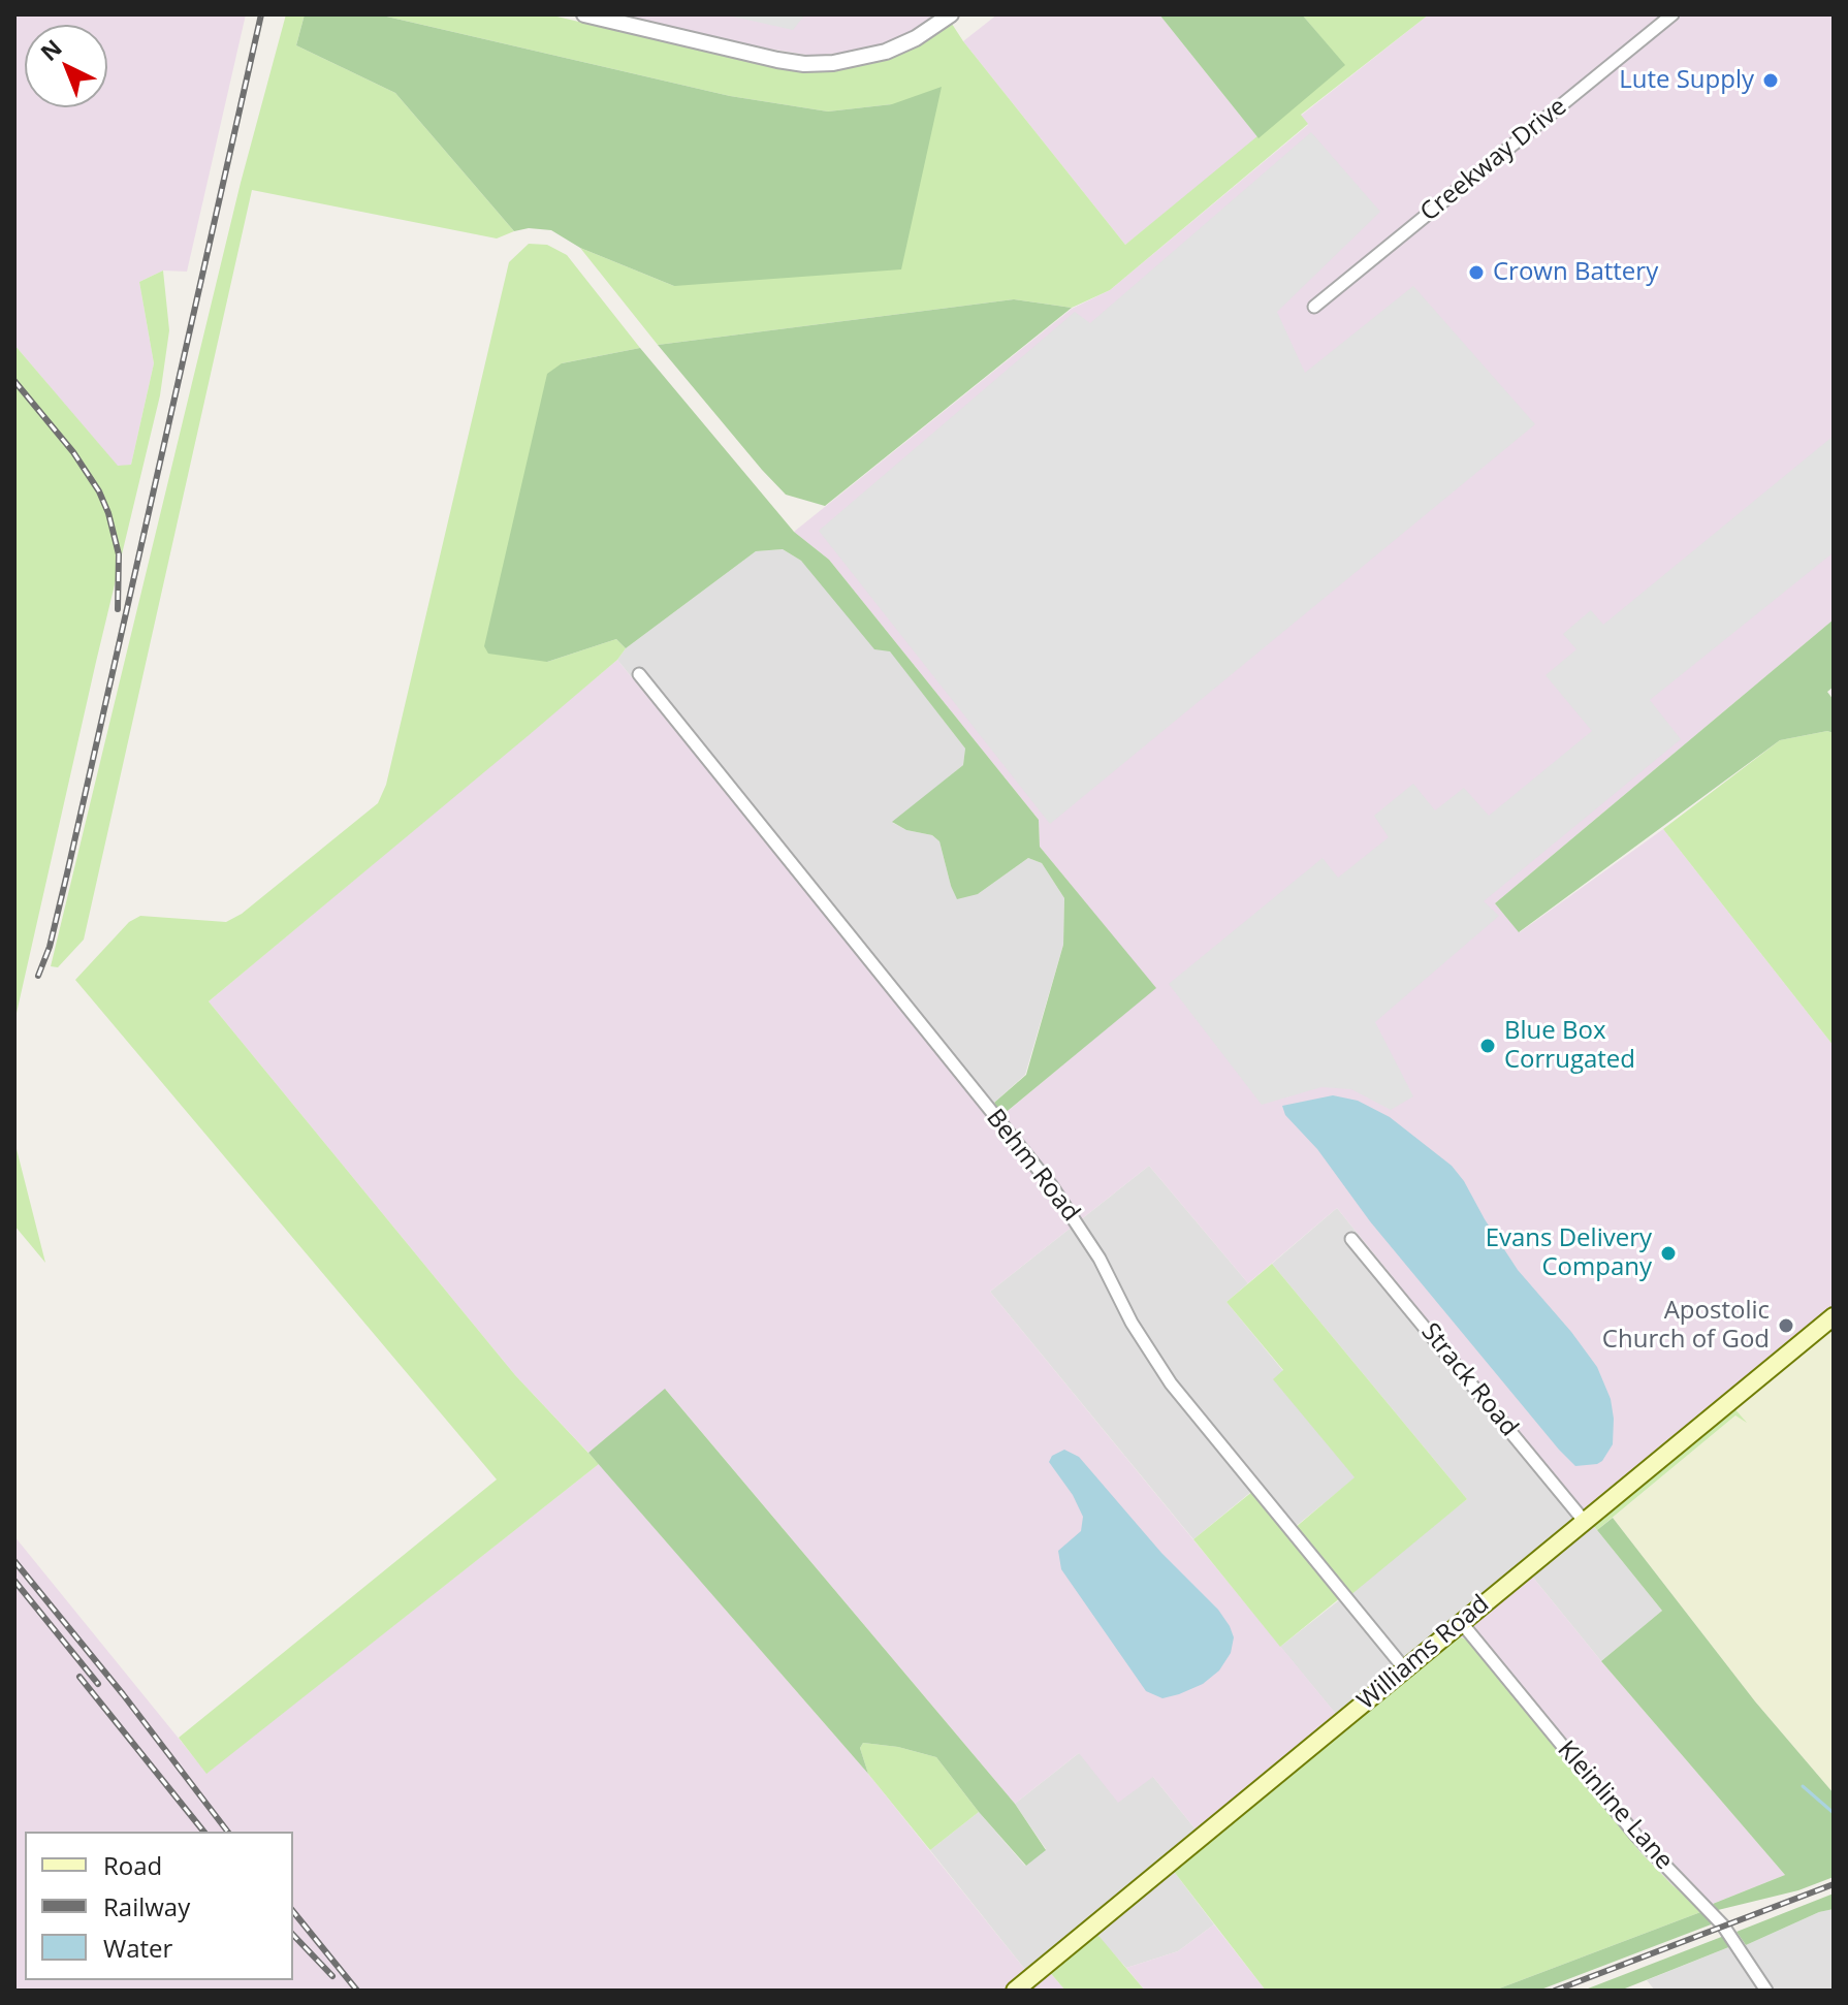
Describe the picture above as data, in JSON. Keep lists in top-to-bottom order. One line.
{"streets":{"main road":["Williams Road"],"street":["Creekway Drive","Behm Road","Strack Road","Kleinline Lane"]},"crossings":[["Behm Road","Williams Road"],["Strack Road","Williams Road"],["Williams Road","Kleinline Lane"]],"places":["Lute Supply","Crown Battery","Blue Box Corrugated","Evans Delivery Company","Apostolic Church of God"],"legend":["Road","Railway","Water"],"north":"top left"}
